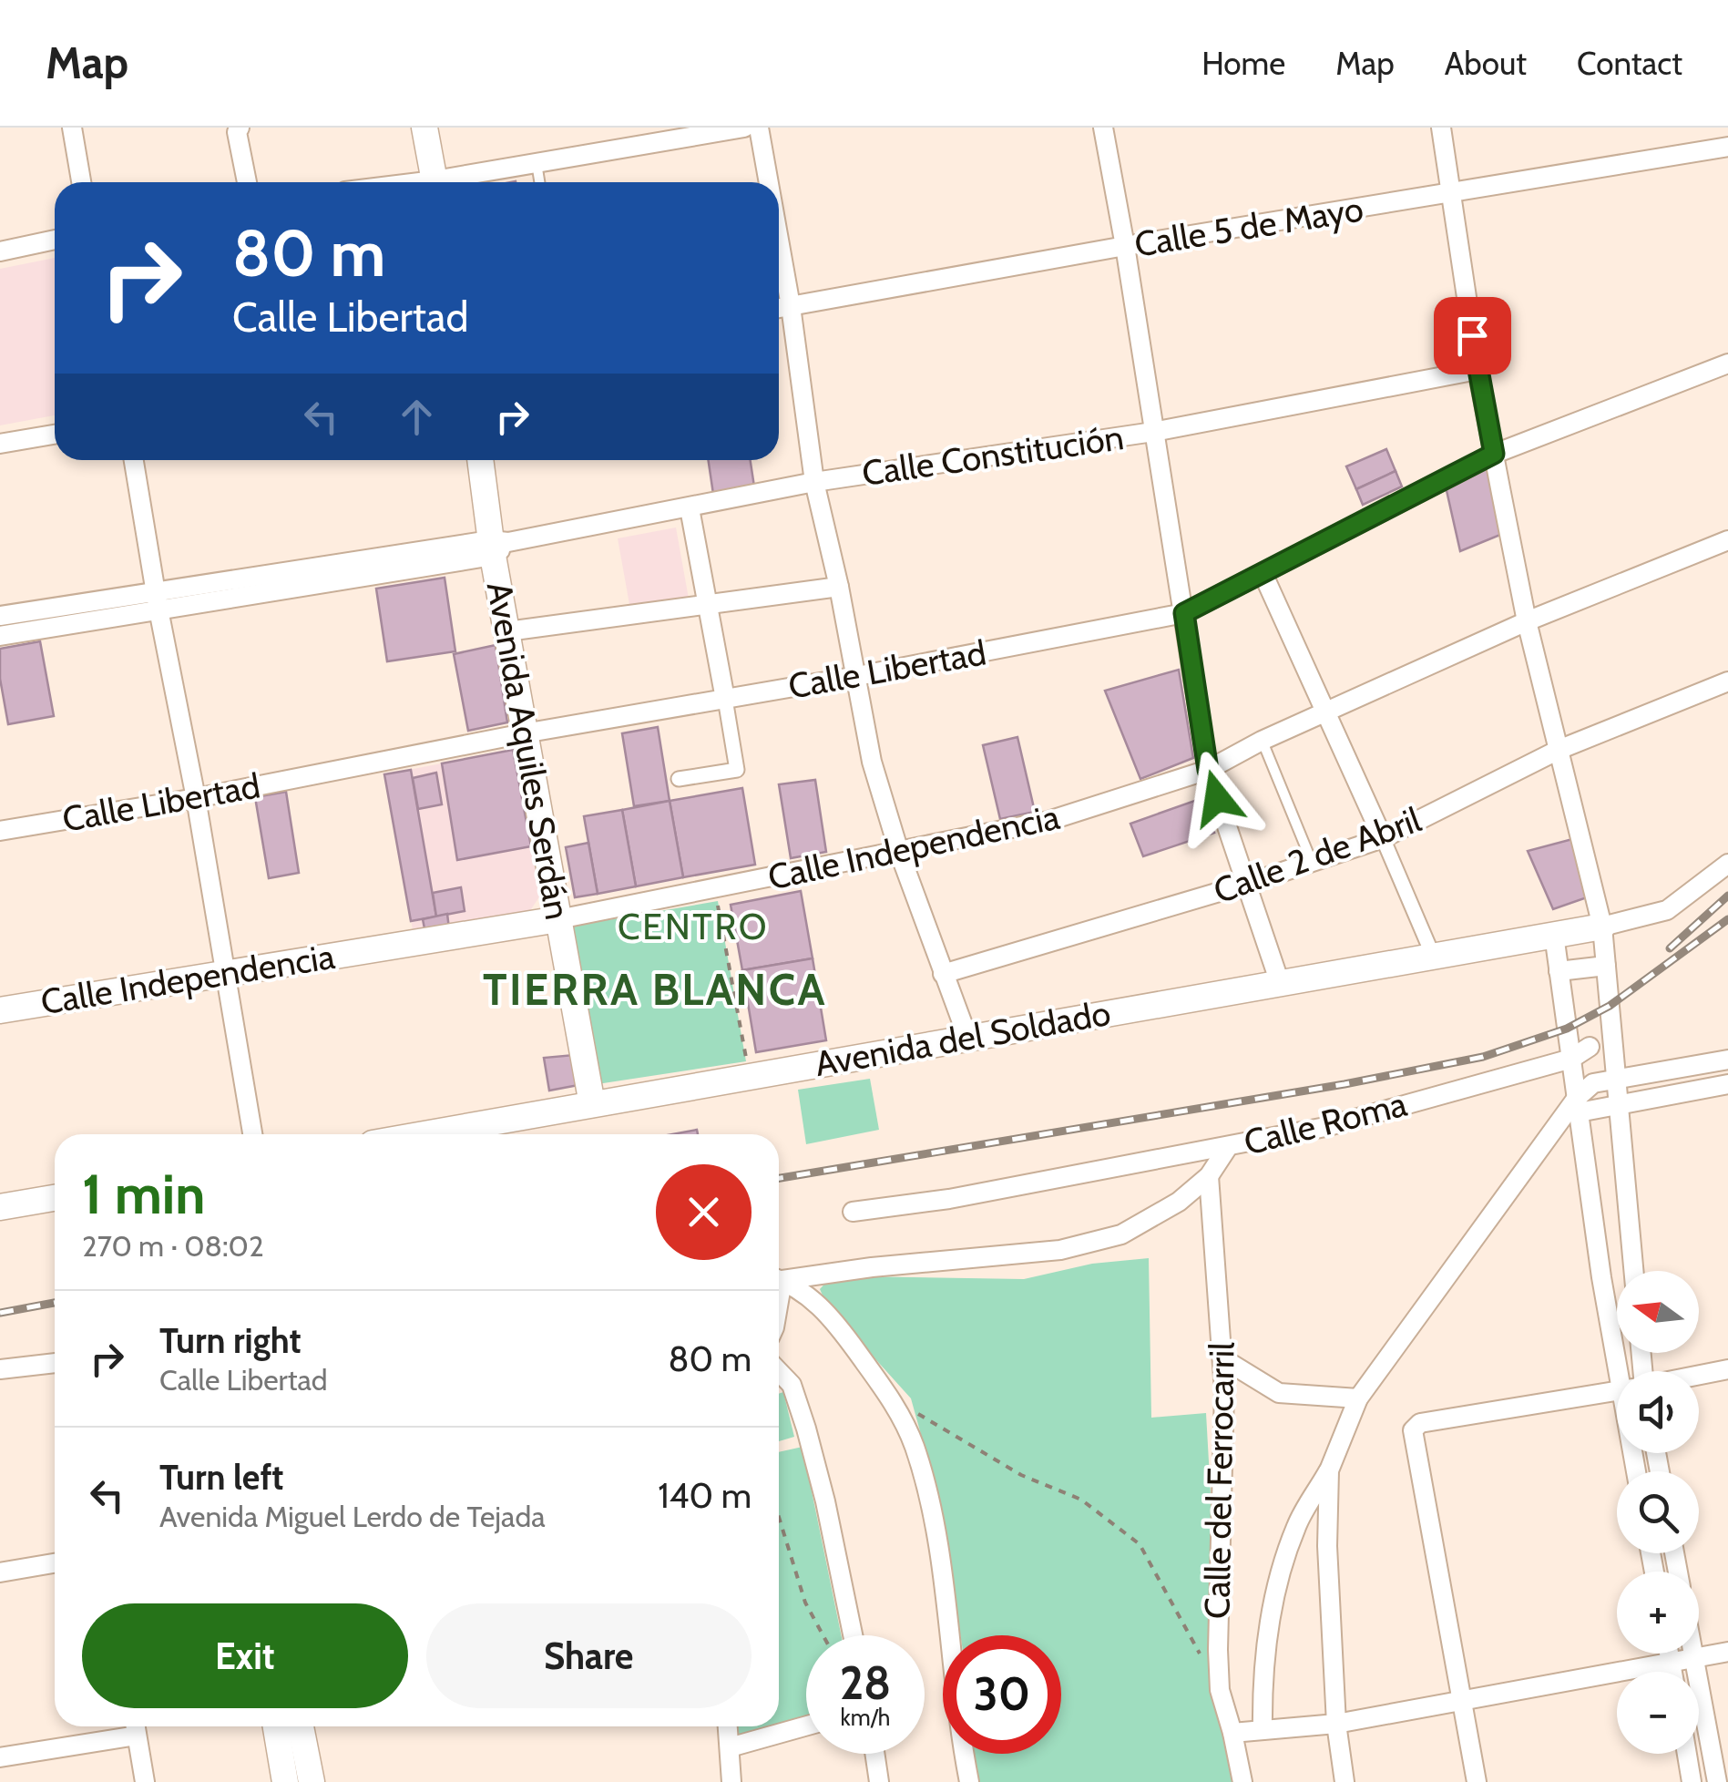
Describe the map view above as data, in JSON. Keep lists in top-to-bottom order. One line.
{"streets":{"street":["Calle 5 de Mayo","Calle Constitución","Calle Libertad","Avenida Aquiles Serdán","Calle Independencia","Calle 2 de Abril","Avenida del Soldado","Calle Roma","Calle del Ferrocarril"]},"crossings":[["Calle Constitución","Avenida Aquiles Serdán"],["Calle Libertad","Avenida Aquiles Serdán"],["Avenida Aquiles Serdán","Calle Independencia"],["Avenida Aquiles Serdán","Avenida del Soldado"],["Calle Roma","Calle del Ferrocarril"]],"districts":["CENTRO","TIERRA BLANCA"],"north":"left","page":{"header":"Map","nav":["Home","Map","About","Contact"],"turn":["80 m","Calle Libertad"],"heading":["1 min","270 m · 08:02"],"map_buttons":["+","−"],"list":[{"name":"Turn right","note":"Calle Libertad","value":"80 m"},{"name":"Turn left","note":"Avenida Miguel Lerdo de Tejada","value":"140 m"}],"buttons":["Exit","Share"],"speed":"28 km/h","limit":"30"}}
